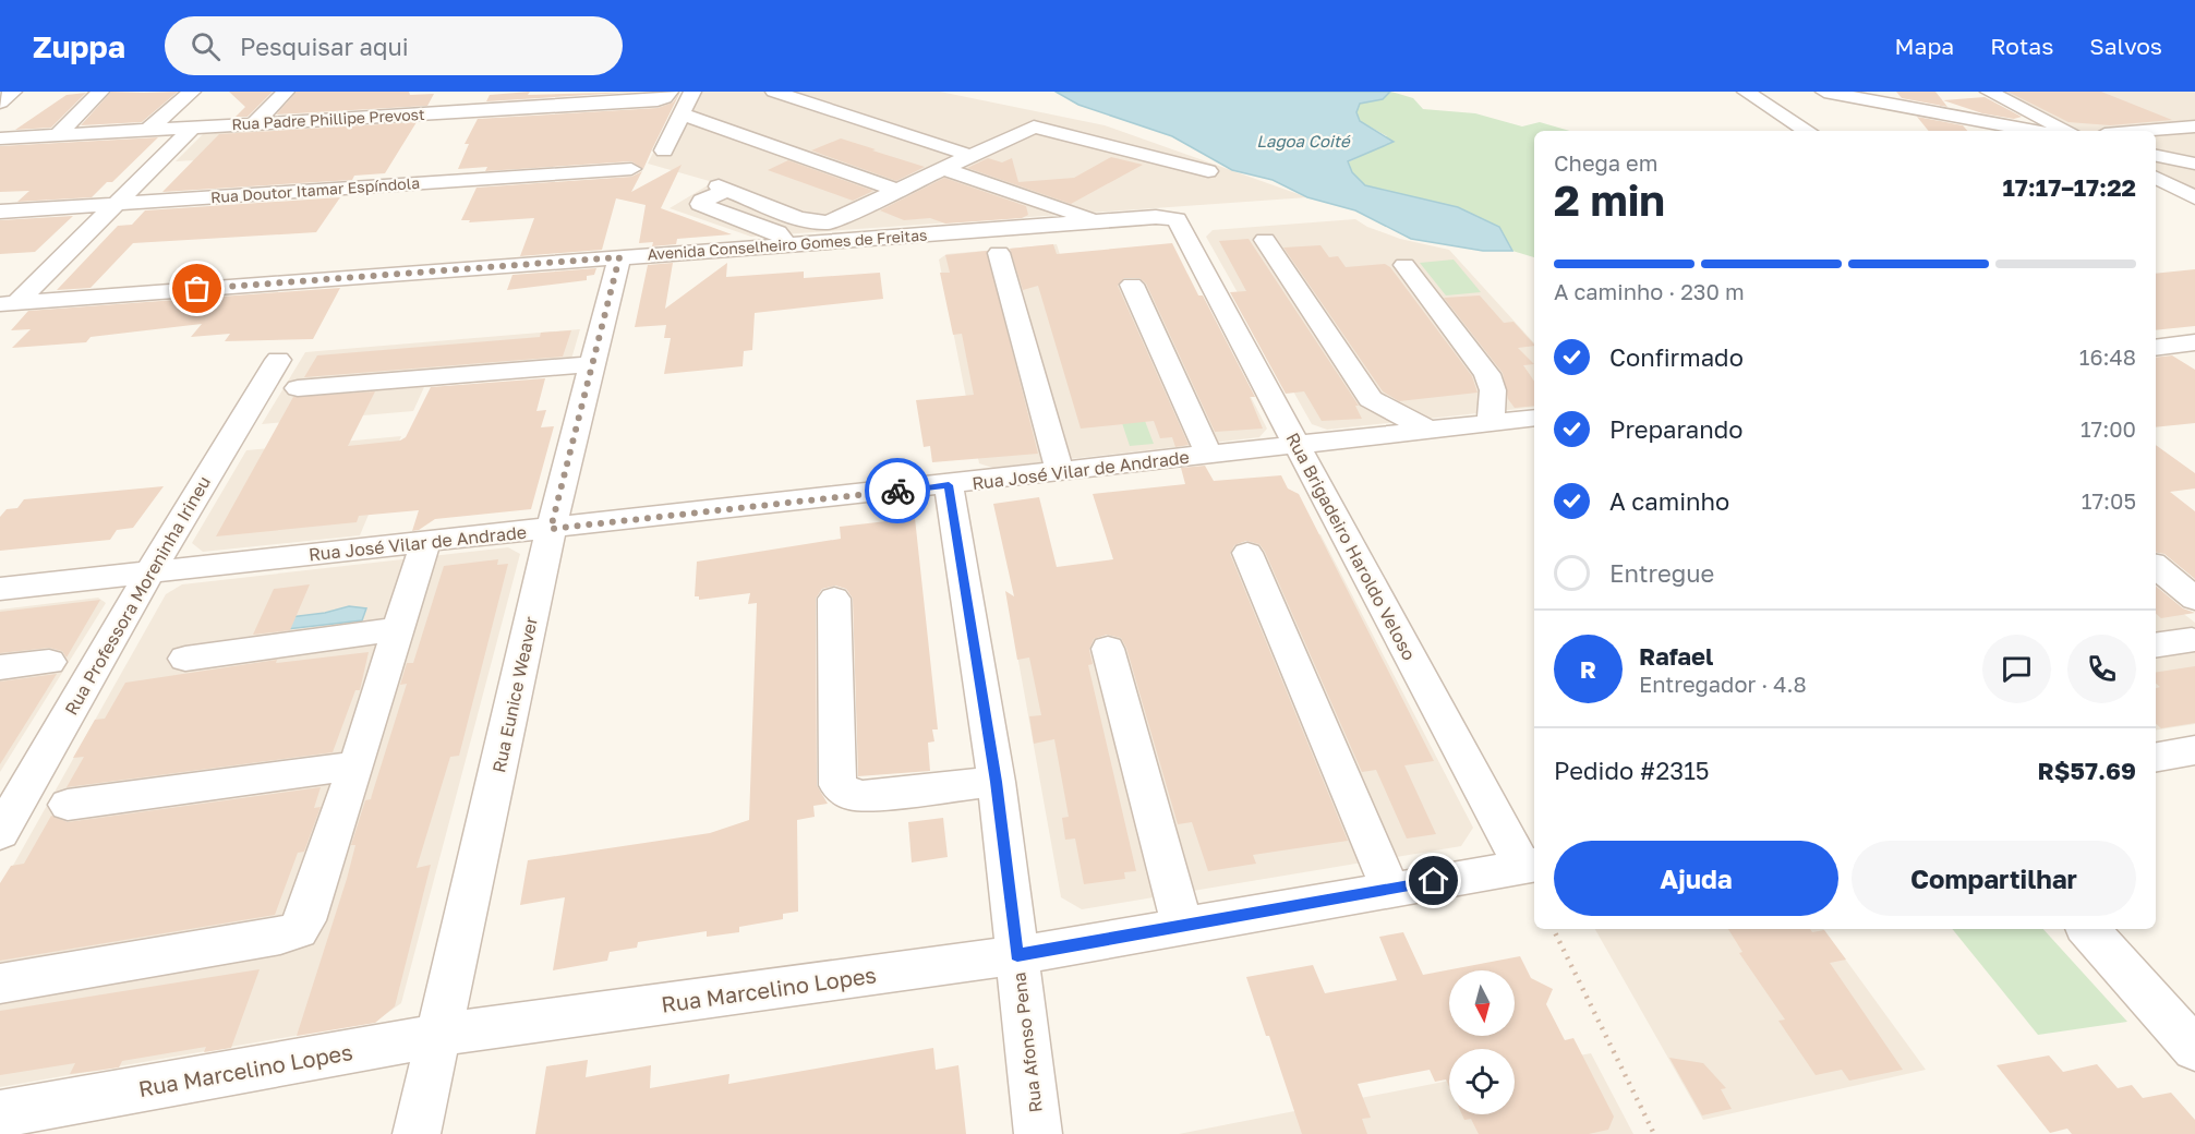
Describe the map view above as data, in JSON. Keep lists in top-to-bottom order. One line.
{"streets":{"street":["Rua Padre Phillipe Prevost","Rua Doutor Itamar Espíndola","Avenida Conselheiro Gomes de Freitas","Rua José Vilar de Andrade","Rua Brigadeiro Haroldo Veloso","Rua Professora Moreninha Irineu","Rua Eunice Weaver","Rua Marcelino Lopes","Rua Afonso Pena"]},"crossings":[["Avenida Conselheiro Gomes de Freitas","Rua Brigadeiro Haroldo Veloso"],["Avenida Conselheiro Gomes de Freitas","Rua Eunice Weaver"],["Rua José Vilar de Andrade","Rua Brigadeiro Haroldo Veloso"],["Rua José Vilar de Andrade","Rua Professora Moreninha Irineu"],["Rua José Vilar de Andrade","Rua Eunice Weaver"],["Rua José Vilar de Andrade","Rua Afonso Pena"],["Rua Brigadeiro Haroldo Veloso","Rua Marcelino Lopes"],["Rua Eunice Weaver","Rua Marcelino Lopes"],["Rua Marcelino Lopes","Rua Afonso Pena"]],"water":["Lagoa Coité"],"north":"bottom","page":{"header":"Zuppa","search":"Pesquisar aqui","nav":["Mapa","Rotas","Salvos"],"heading":["2 min","Chega em","17:17–17:22"],"panel":["Rafael","Entregador · 4.8","Pedido #2315","R$57.69"],"bar":"A caminho · 230 m","list":[["Confirmado","16:48"],["Preparando","17:00"],["A caminho","17:05"],"Entregue"],"round":"R","buttons":["Ajuda","Compartilhar"]}}
